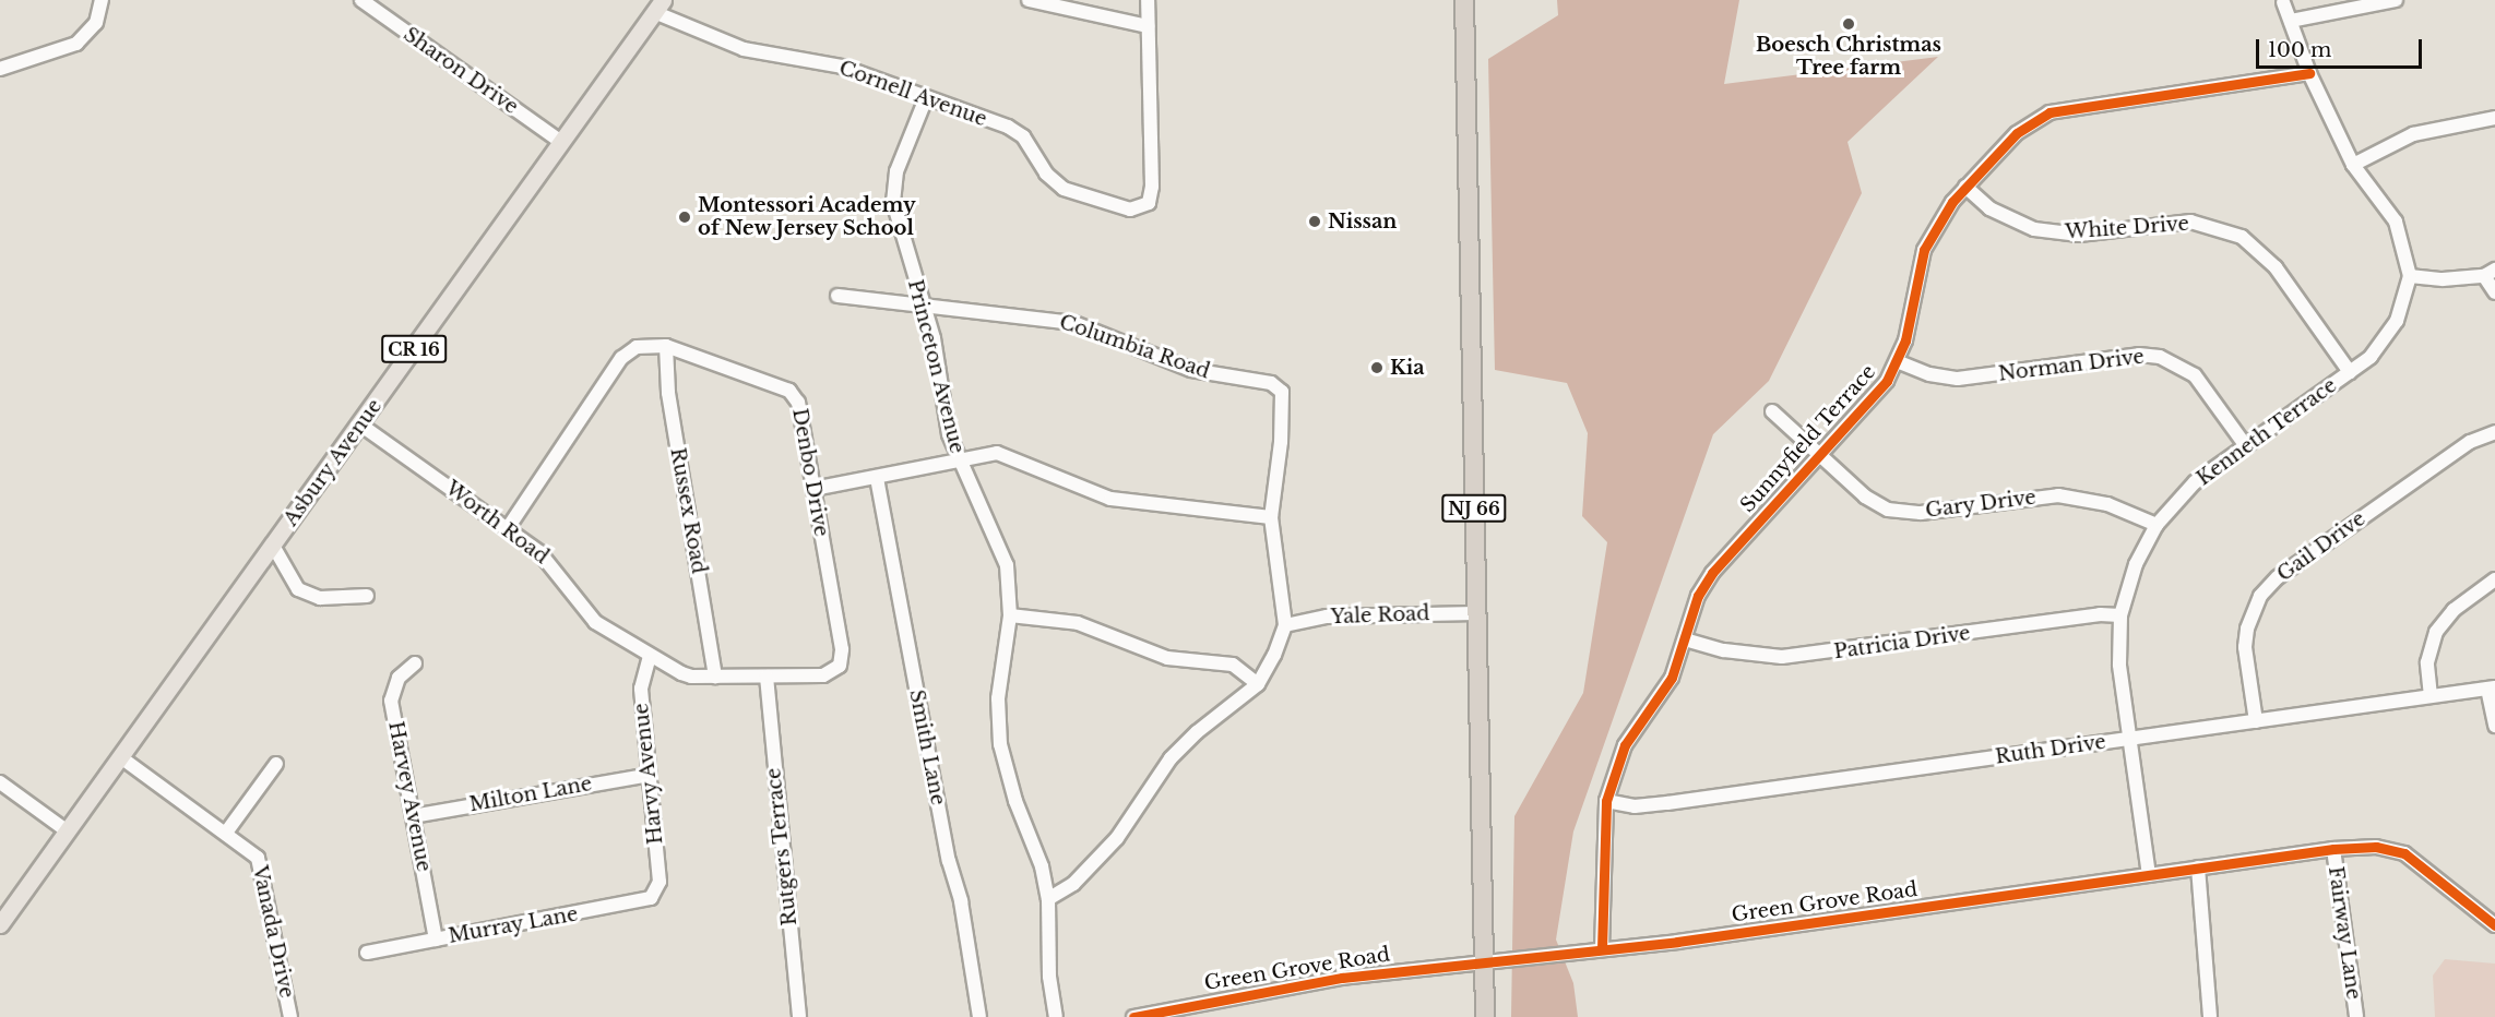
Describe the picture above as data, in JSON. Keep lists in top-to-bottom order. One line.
{"streets":{"highway":["NJ 66"],"main road":["CR 16","Asbury Avenue"],"street":["Sharon Drive","Cornell Avenue","White Drive","Columbia Road","Norman Drive","Princeton Avenue","Kenneth Terrace","Sunnyfield Terrace","Denbo Drive","Gary Drive","Russex Road","Worth Road","Gail Drive","Yale Road","Patricia Drive","Smith Lane","Ruth Drive","Harvy Avenue","Milton Lane","Harvey Avenue","Rutgers Terrace","Green Grove Road","Murray Lane","Vanada Drive","Fairway Lane"]},"crossings":[["Sharon Drive","Asbury Avenue"],["Cornell Avenue","Princeton Avenue"],["Cornell Avenue","Asbury Avenue"],["White Drive","Kenneth Terrace"],["White Drive","Sunnyfield Terrace"],["Columbia Road","Princeton Avenue"],["Norman Drive","Kenneth Terrace"],["Norman Drive","Sunnyfield Terrace"],["Kenneth Terrace","Gary Drive"],["Kenneth Terrace","Patricia Drive"],["Kenneth Terrace","Ruth Drive"],["Kenneth Terrace","Green Grove Road"],["Sunnyfield Terrace","Gary Drive"],["Sunnyfield Terrace","Patricia Drive"],["Sunnyfield Terrace","Ruth Drive"],["Sunnyfield Terrace","Green Grove Road"],["Asbury Avenue","Worth Road"],["Asbury Avenue","Vanada Drive"],["Denbo Drive","Russex Road"],["Denbo Drive","Worth Road"],["NJ 66","Yale Road"],["NJ 66","Green Grove Road"],["Russex Road","Worth Road"],["Worth Road","Harvy Avenue"],["Worth Road","Rutgers Terrace"],["Gail Drive","Ruth Drive"],["Harvy Avenue","Milton Lane"],["Harvy Avenue","Murray Lane"],["Milton Lane","Harvey Avenue"],["Harvey Avenue","Murray Lane"],["Green Grove Road","Fairway Lane"]],"places":["Boesch Christmas Tree farm","Montessori Academy of New Jersey School","Nissan","Kia"],"scale_bar":"100 m"}
